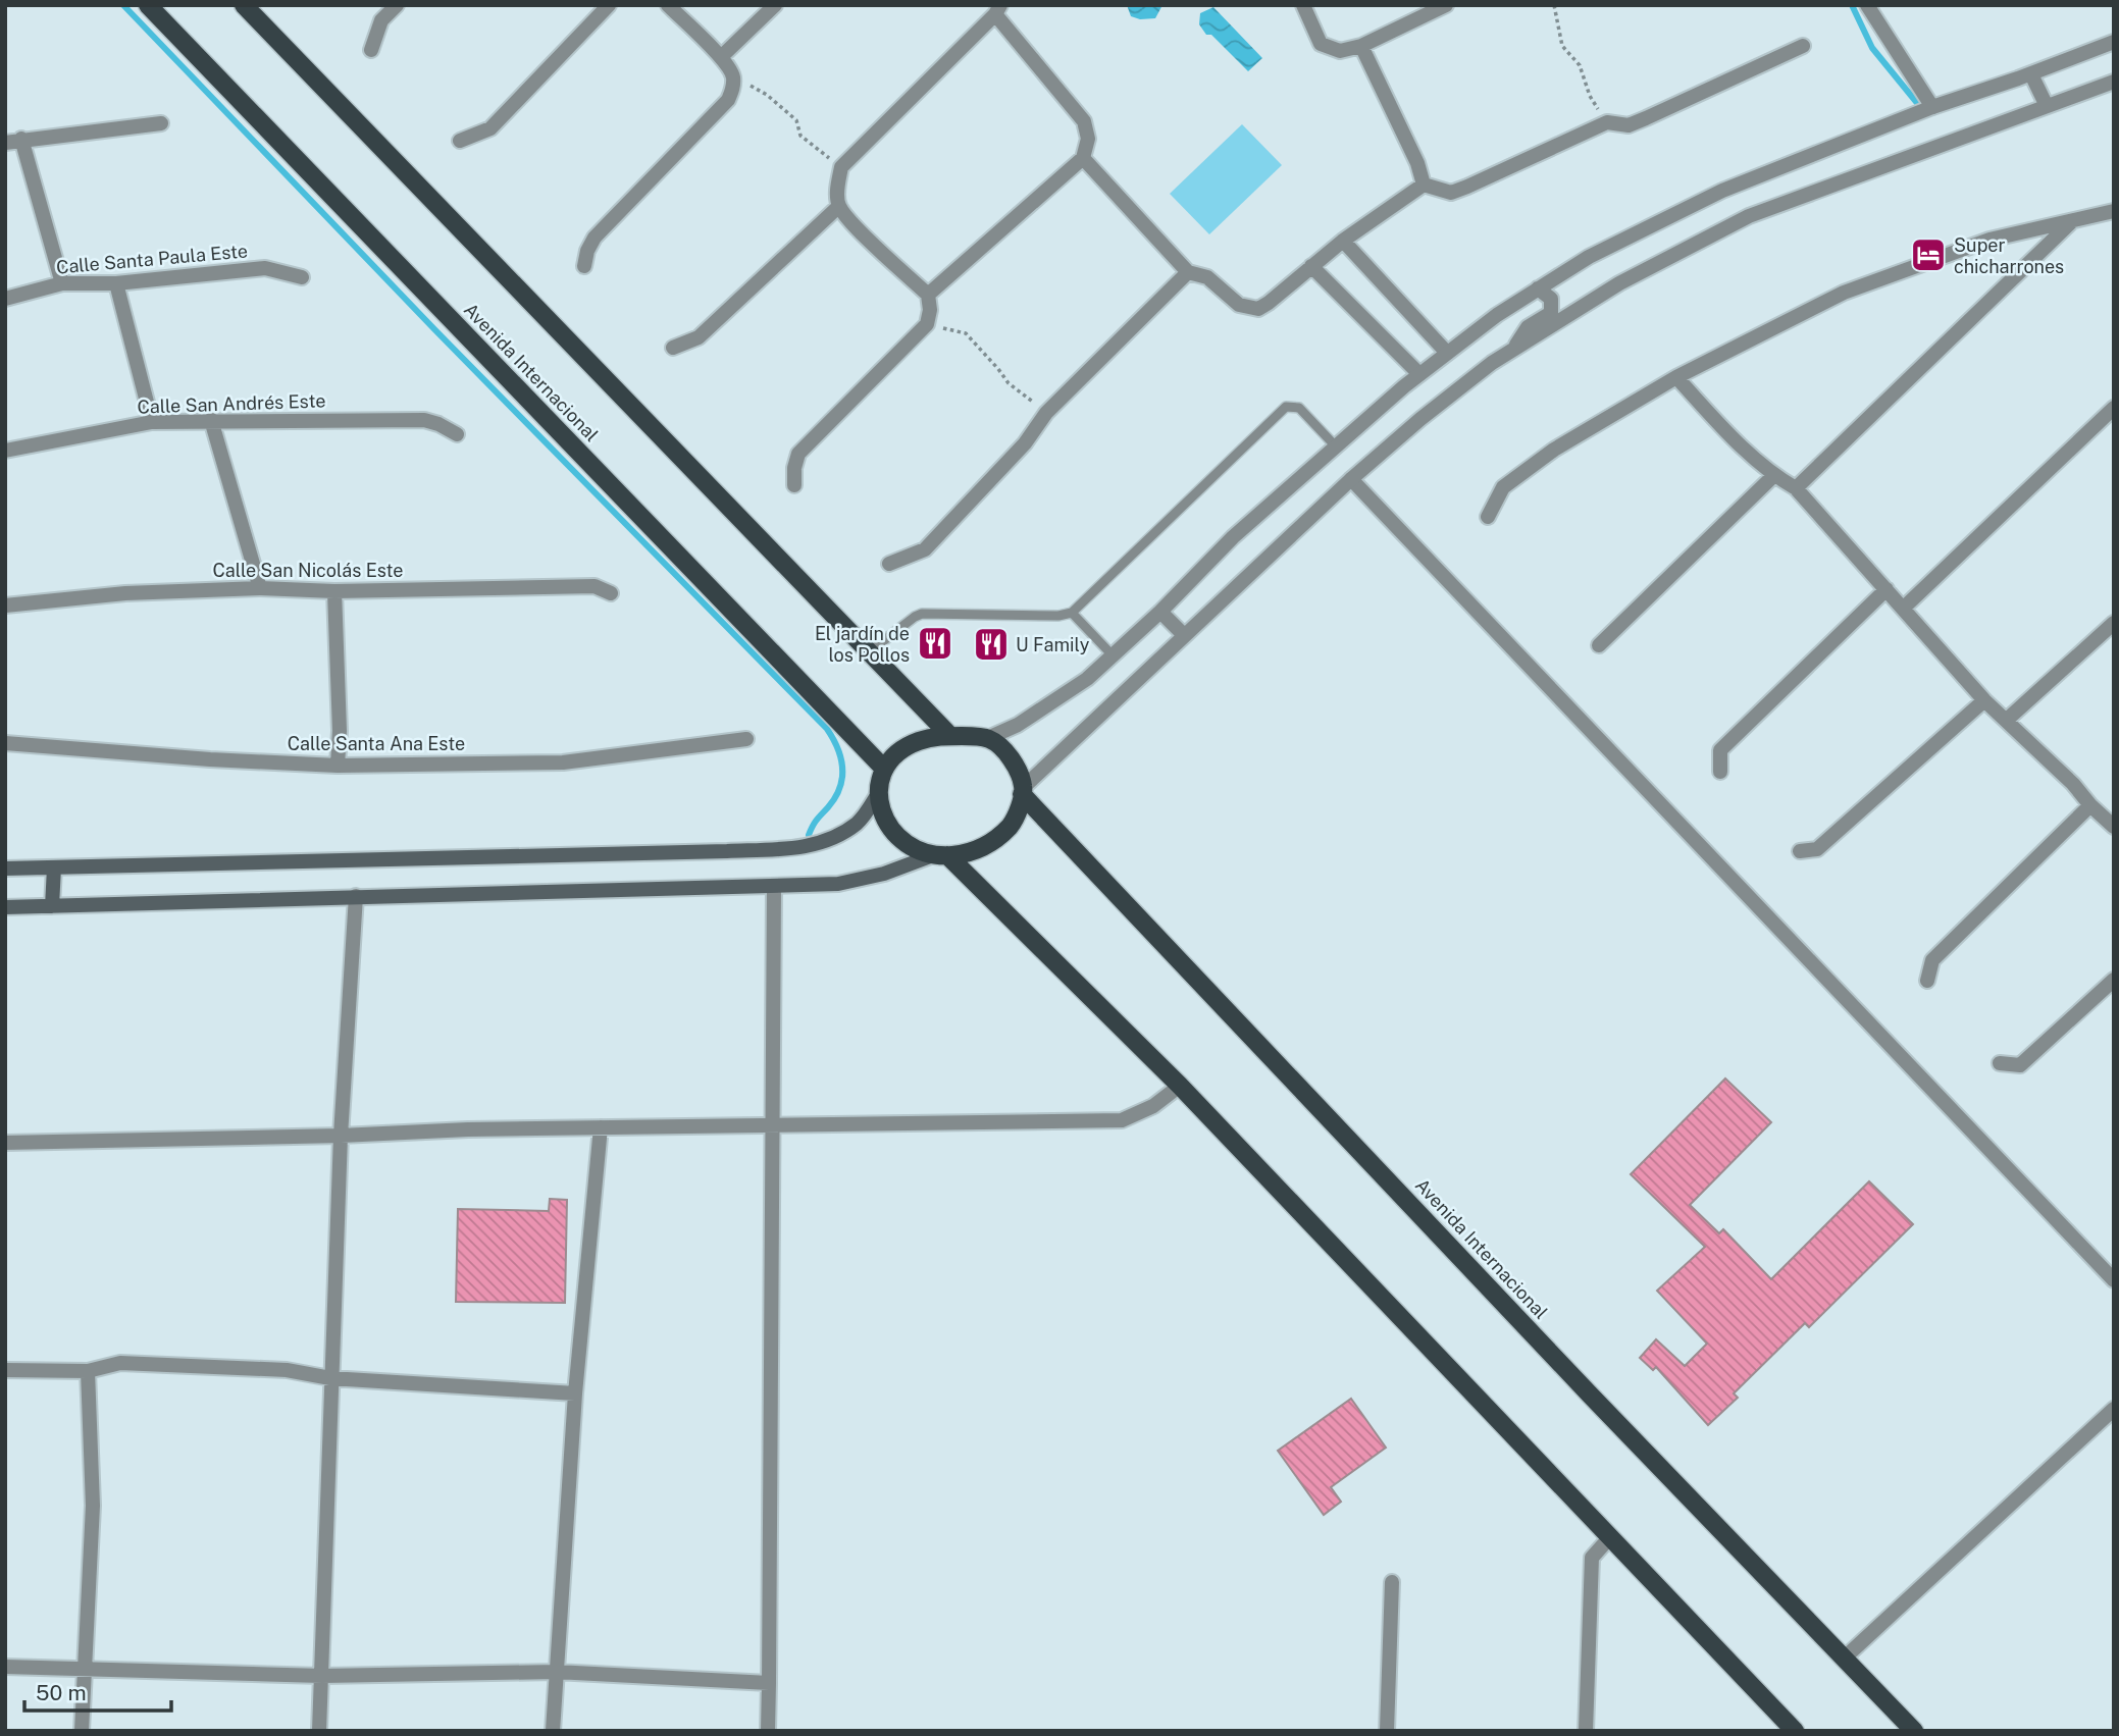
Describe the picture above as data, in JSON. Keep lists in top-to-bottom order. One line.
{"streets":{"main road":["Avenida Internacional"],"street":["Calle Santa Paula Este","Calle San Andrés Este","Calle San Nicolás Este","Calle Santa Ana Este"]},"places":{"hotel":["Super chicharrones"],"restaurant":["El jardín de los Pollos","U Family"]},"scale_bar":"50 m"}
